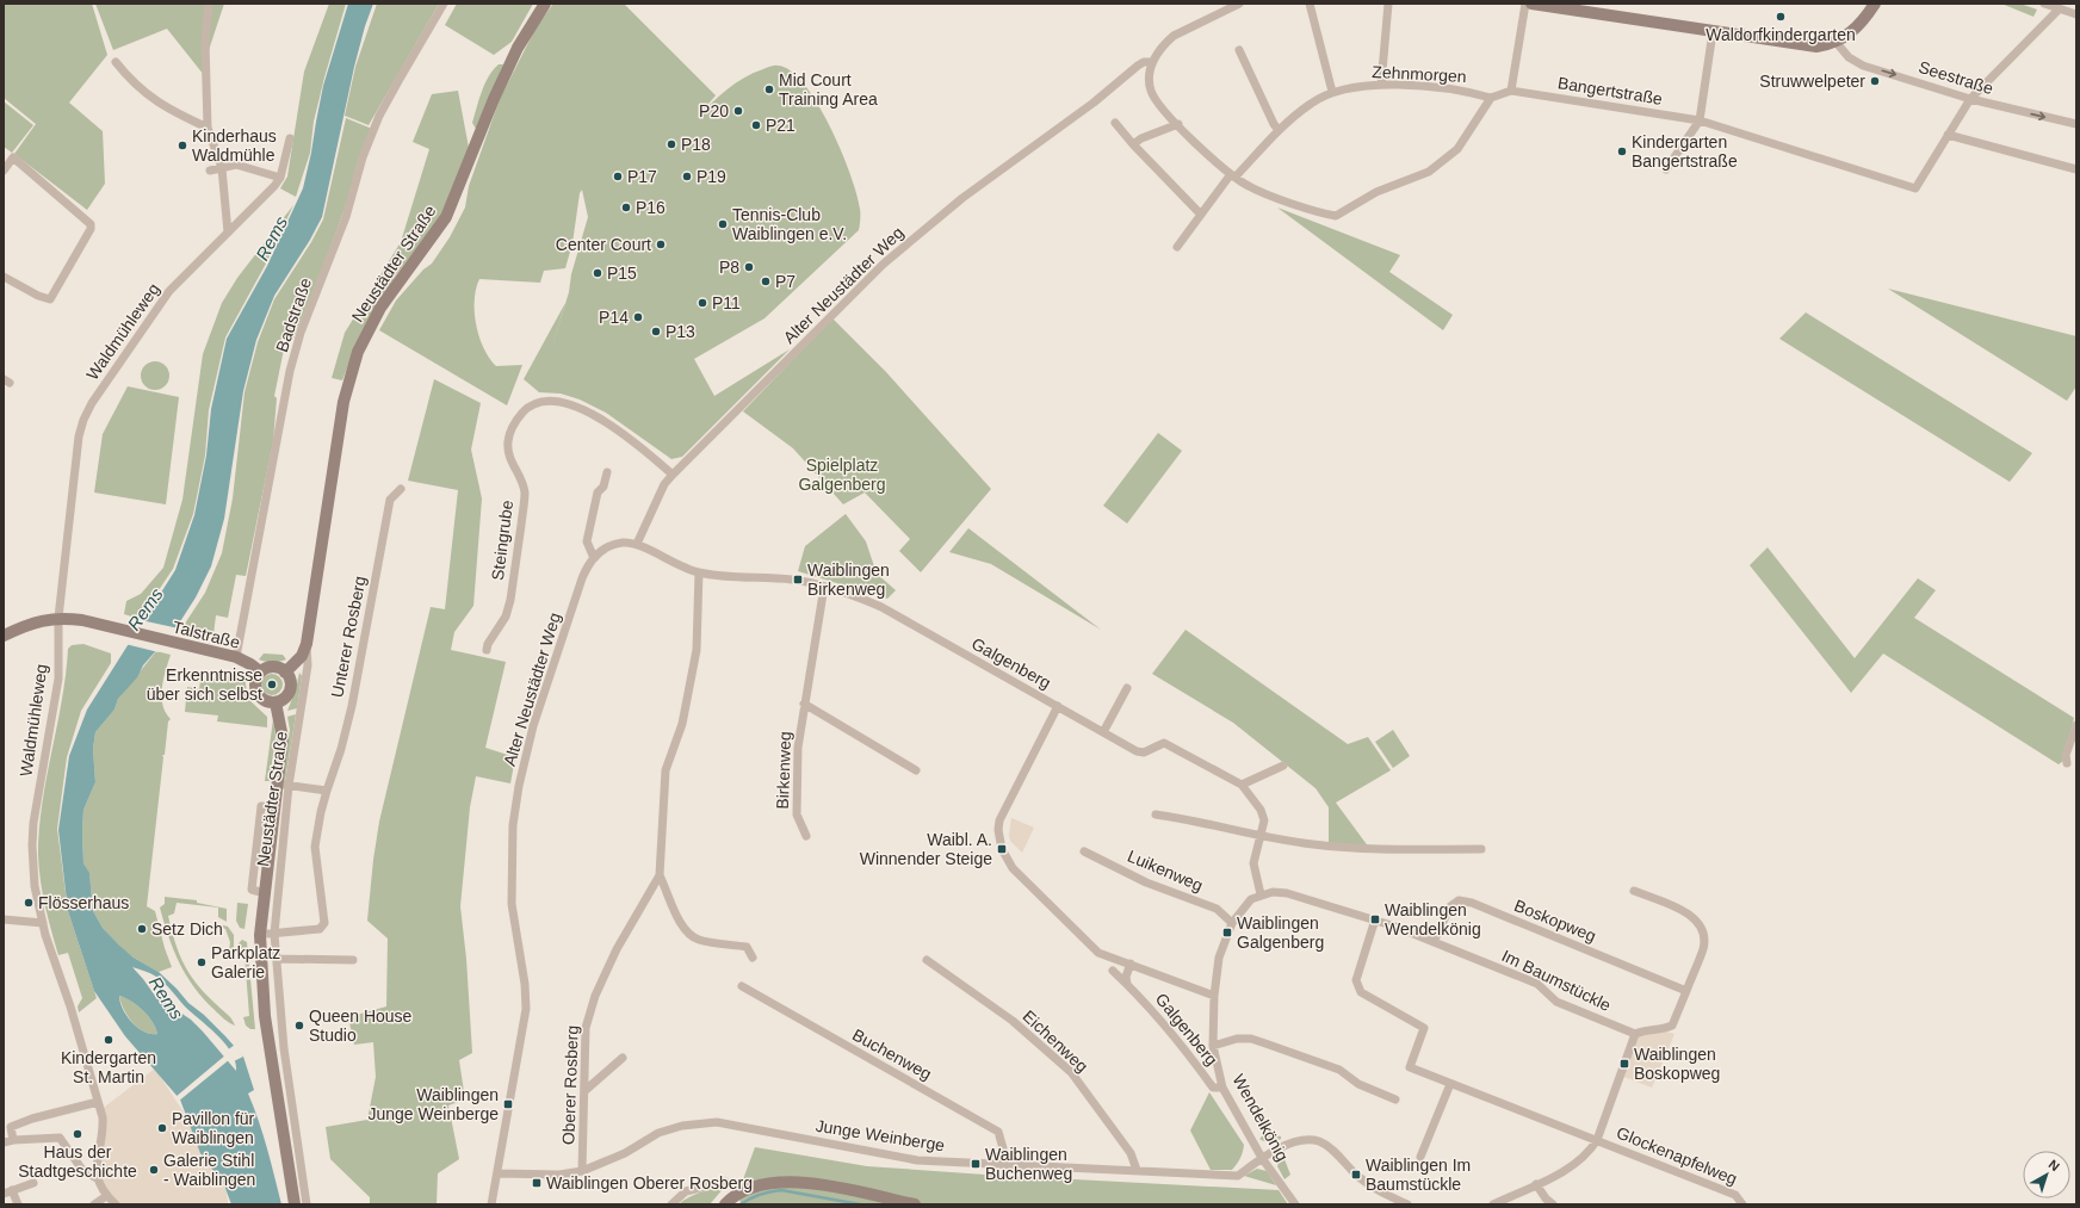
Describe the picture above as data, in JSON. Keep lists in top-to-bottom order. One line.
{"streets":{"street":["Zehnmorgen","Seestraße","Bangertstraße","Neustädter Straße","Alter Neustädter Weg","Badstraße","Waldmühleweg","Steingrube","Talstraße","Unterer Rosberg","Galgenberg","Birkenweg","Luikenweg","Boskopweg","Im Baumstückle","Eichenweg","Buchenweg","Oberer Rosberg","Wendelkönig","Junge Weinberge","Glockenapfelweg"]},"crossings":[["Zehnmorgen","Bangertstraße"],["Neustädter Straße","Talstraße"],["Neustädter Straße","Unterer Rosberg"],["Alter Neustädter Weg","Steingrube"],["Alter Neustädter Weg","Galgenberg"],["Alter Neustädter Weg","Junge Weinberge"],["Badstraße","Talstraße"],["Waldmühleweg","Talstraße"],["Galgenberg","Birkenweg"],["Galgenberg","Oberer Rosberg"],["Galgenberg","Wendelkönig"],["Luikenweg","Wendelkönig"],["Boskopweg","Im Baumstückle"],["Eichenweg","Junge Weinberge"],["Buchenweg","Junge Weinberge"],["Oberer Rosberg","Junge Weinberge"],["Wendelkönig","Junge Weinberge"]],"water":["Rems"],"parks":["Spielplatz Galgenberg"],"places":{"other":["Waldorfkindergarten","Struwwelpeter","Mid Court Training Area","P20","P21","P18","Kinderhaus Waldmühle","Kindergarten Bangertstraße","P17","P19","P16","Tennis-Club Waiblingen e.V.","Center Court","P8","P15","P7","P11","P14","P13","Erkenntnisse über sich selbst","Flösserhaus","Setz Dich","Parkplatz Galerie","Queen House Studio","Kindergarten St. Martin","Pavillon für Waiblingen","Haus der Stadtgeschichte","Galerie Stihl - Waiblingen"],"transit":["Waiblingen Birkenweg","Waibl. A. Winnender Steige","Waiblingen Wendelkönig","Waiblingen Galgenberg","Waiblingen Boskopweg","Waiblingen Junge Weinberge","Waiblingen Buchenweg","Waiblingen Im Baumstückle","Waiblingen Oberer Rosberg"]},"north":"top right"}
